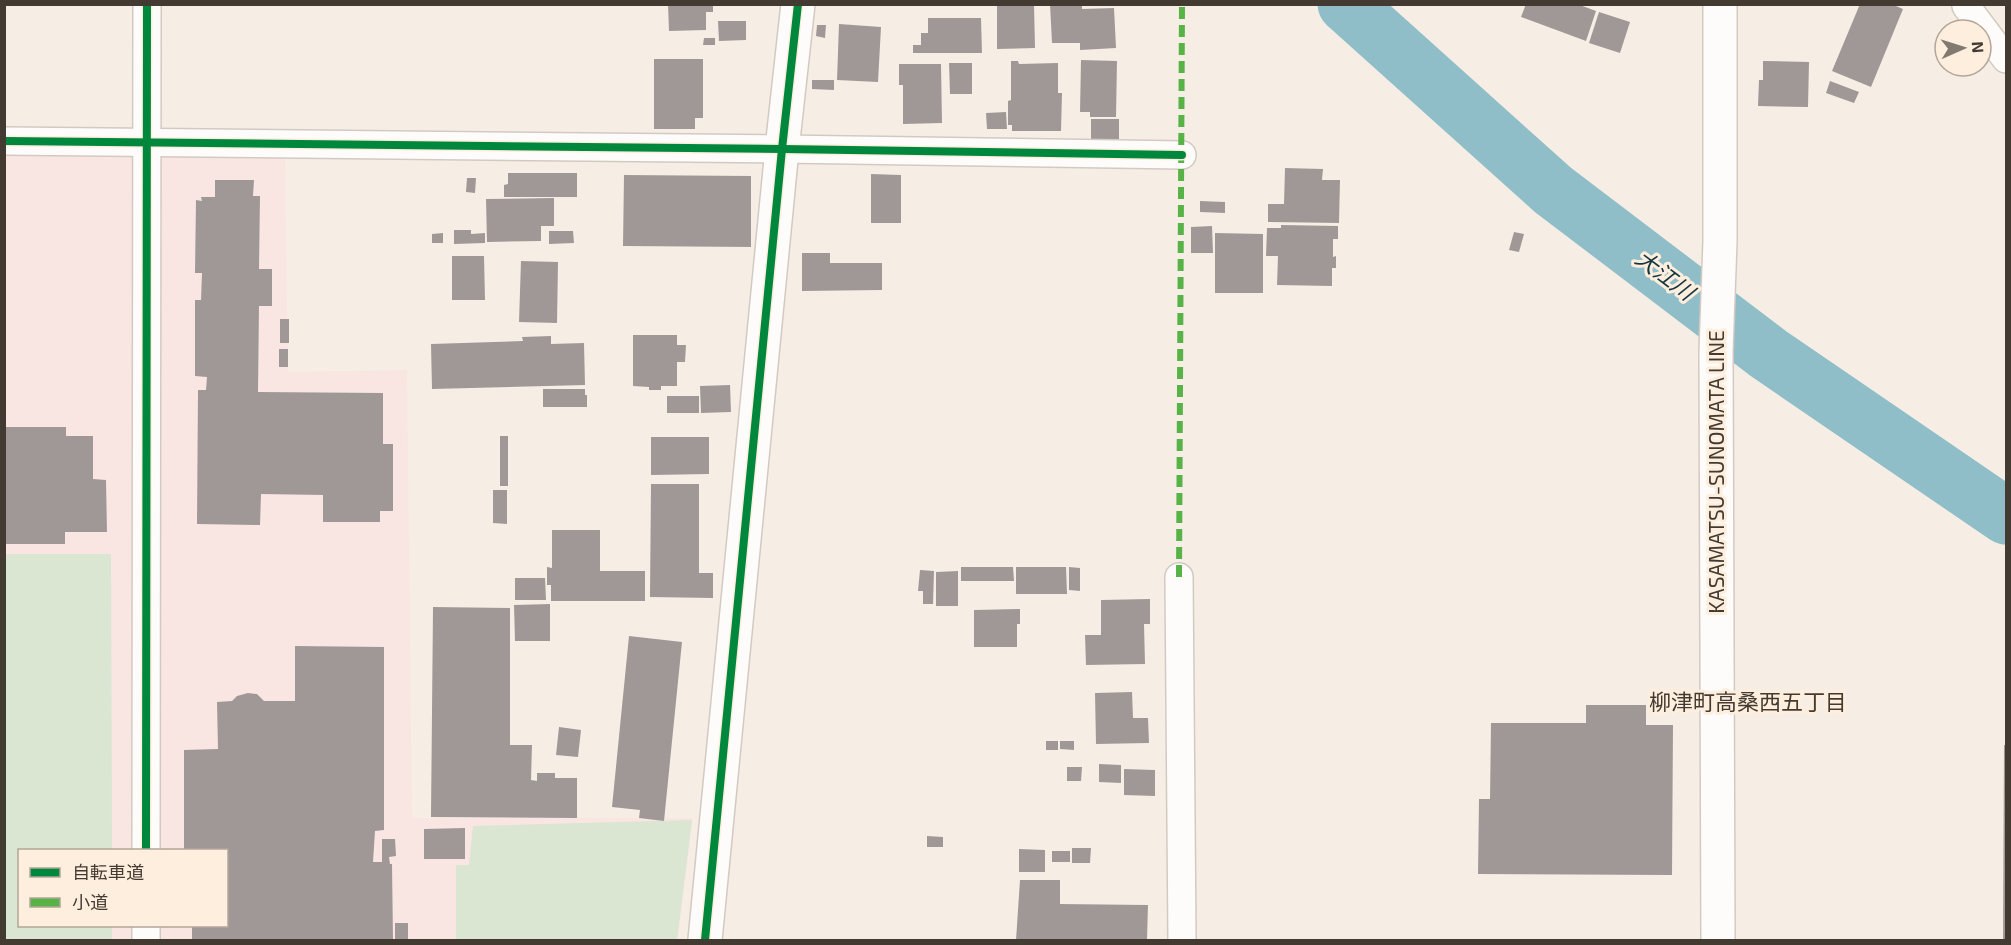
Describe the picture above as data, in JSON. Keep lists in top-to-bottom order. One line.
{"streets":{"street":["KASAMATSU-SUNOMATA LINE"]},"districts":["柳津町高桑西五丁目"],"water":["大江川"],"legend":["自転車道","小道"],"north":"right"}
